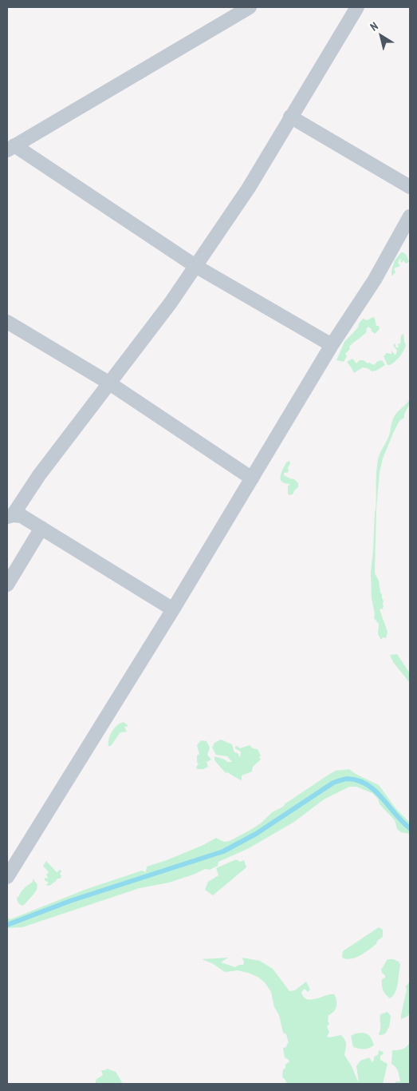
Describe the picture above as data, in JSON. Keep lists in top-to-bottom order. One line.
{"north":"top left"}
